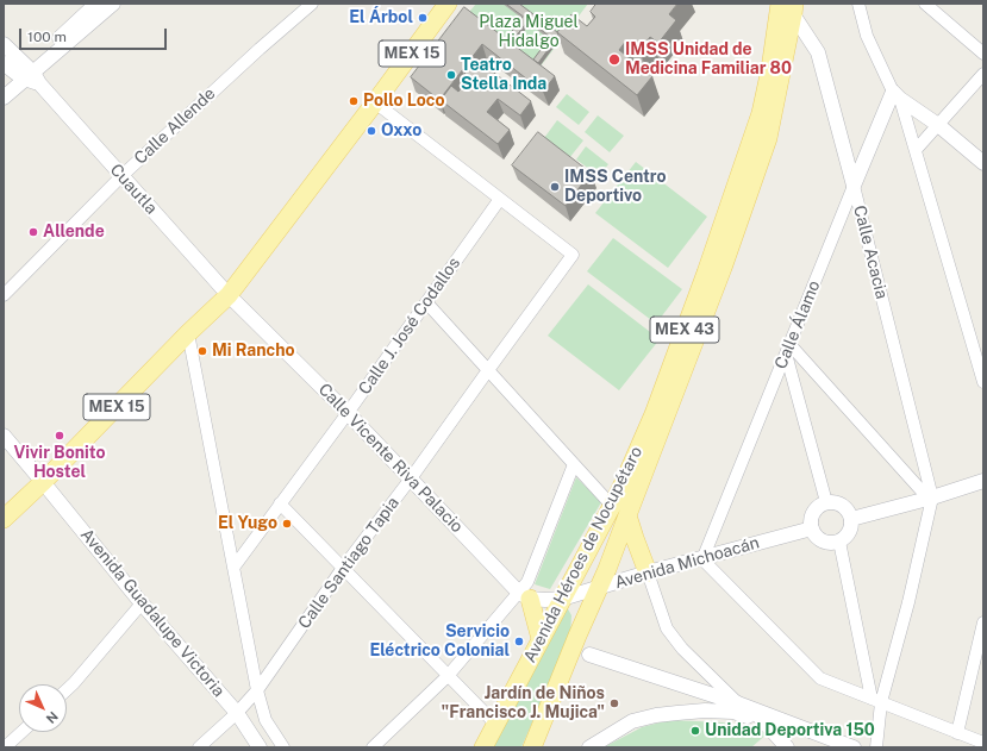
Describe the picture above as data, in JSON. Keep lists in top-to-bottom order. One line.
{"streets":{"main road":["MEX 15","MEX 43","Avenida Héroes de Nocupétaro"],"street":["Calle Allende","Cuautla","Calle Acacia","Calle Álamo","Calle J. José Codallos","Calle Vicente Riva Palacio","Calle Santiago Tapia","Avenida Michoacán","Avenida Guadalupe Victoria"]},"crossings":[["MEX 15","Cuautla"],["MEX 15","Calle Vicente Riva Palacio"],["MEX 15","Avenida Guadalupe Victoria"],["Calle Allende","Cuautla"],["Cuautla","Calle Vicente Riva Palacio"],["Calle Acacia","Calle Álamo"],["Calle Acacia","Avenida Héroes de Nocupétaro"],["Calle Álamo","Avenida Michoacán"],["Calle J. José Codallos","Calle Vicente Riva Palacio"],["Calle J. José Codallos","Calle Santiago Tapia"],["Calle Vicente Riva Palacio","Calle Santiago Tapia"],["Avenida Héroes de Nocupétaro","Avenida Michoacán"],["Calle Santiago Tapia","Avenida Guadalupe Victoria"]],"parks":["Plaza Miguel Hidalgo"],"places":["El Árbol","IMSS Unidad de Medicina Familiar 80","Teatro Stella Inda","Pollo Loco","Oxxo","IMSS Centro Deportivo","Allende","Mi Rancho","Vivir Bonito Hostel","El Yugo","Servicio Eléctrico Colonial","Jardín de Niños \"Francisco J. Mujica\"","Unidad Deportiva 150"],"scale_bar":"100 m","north":"bottom right"}
